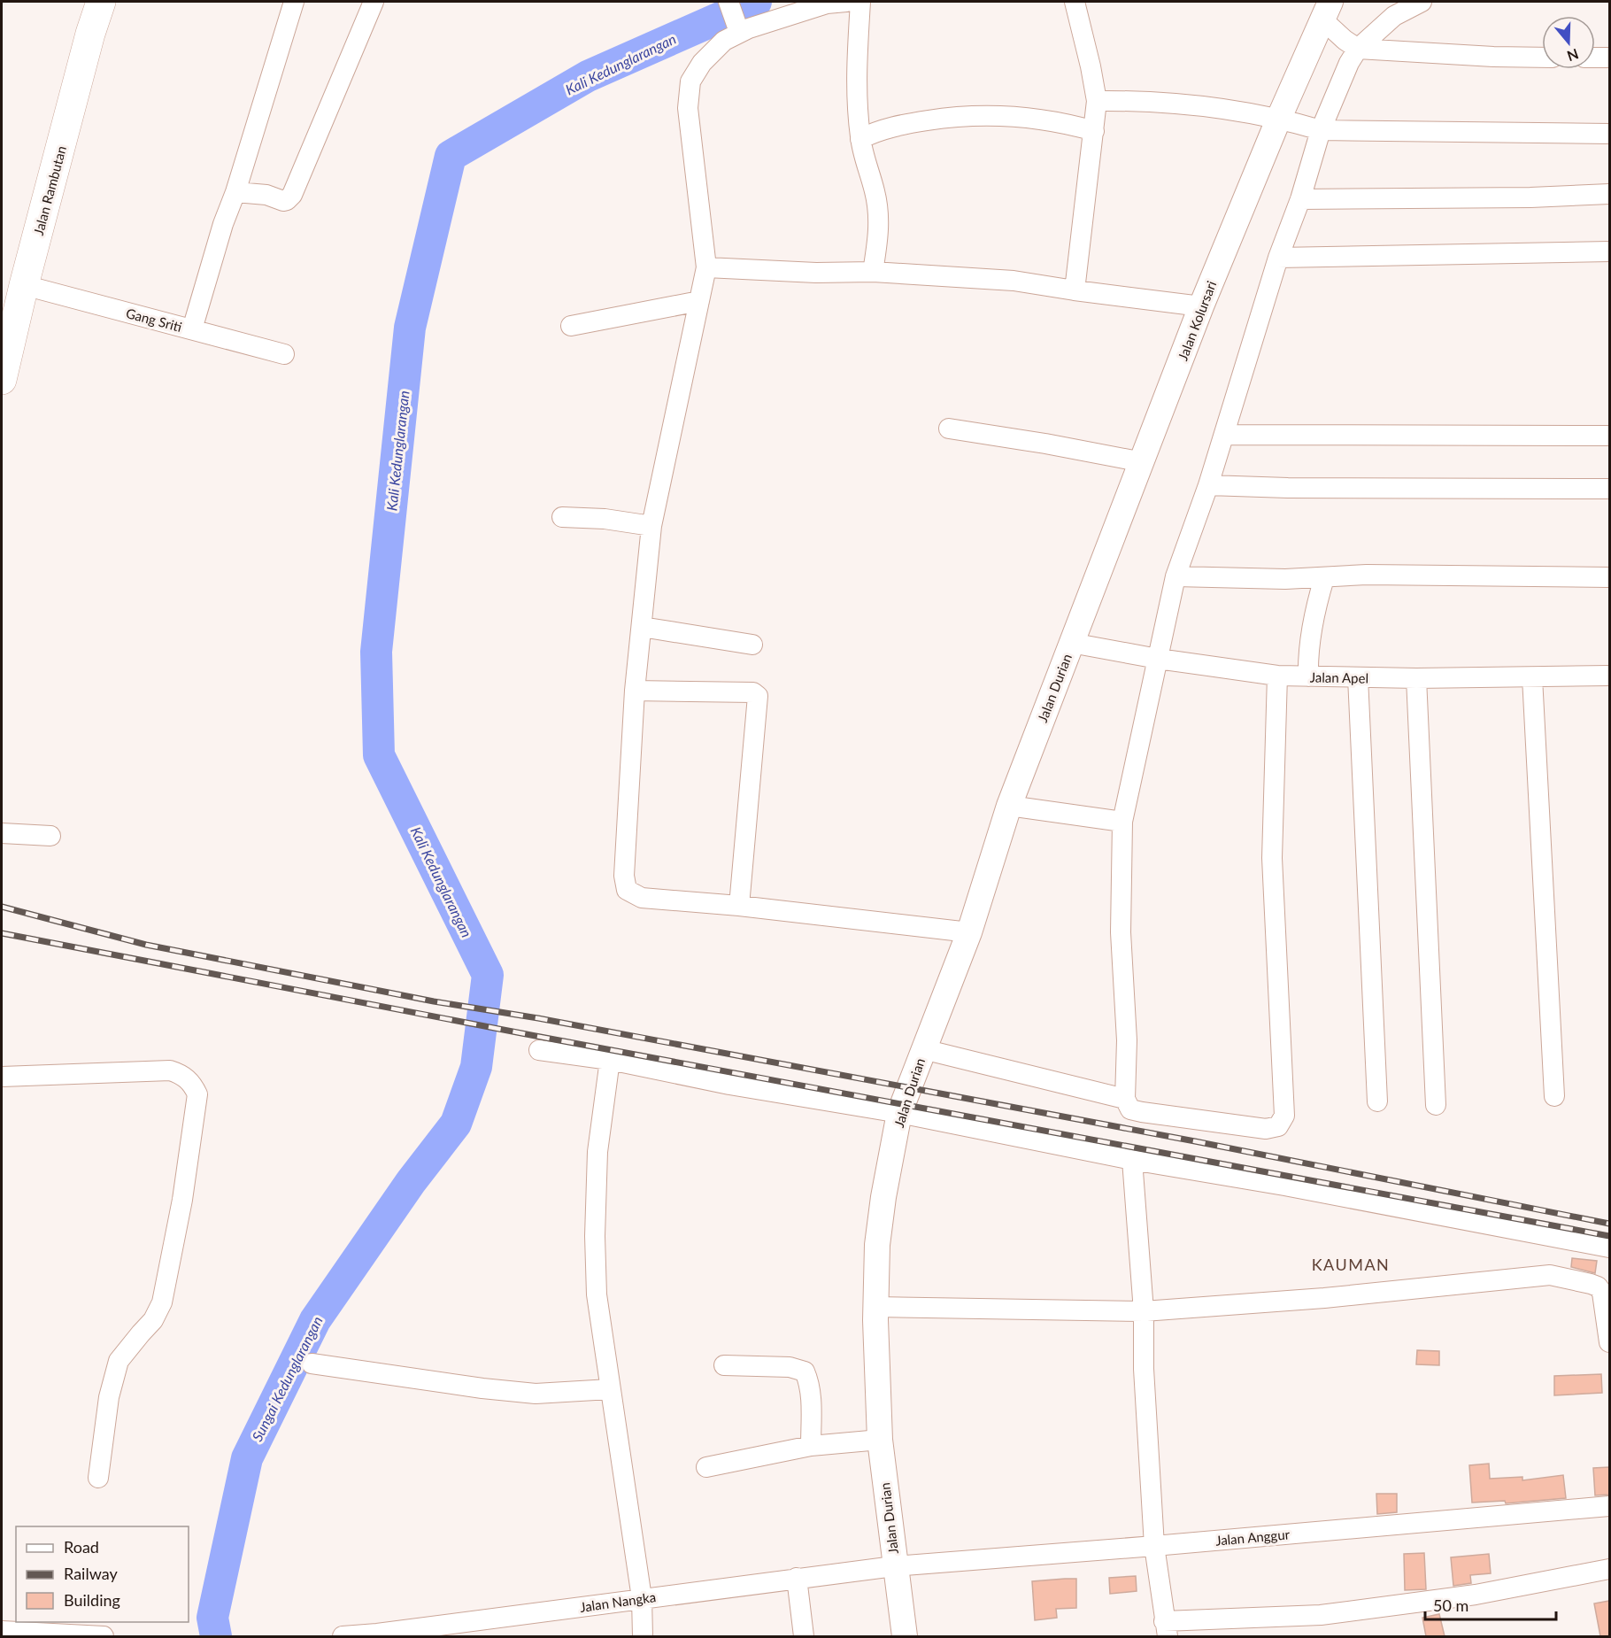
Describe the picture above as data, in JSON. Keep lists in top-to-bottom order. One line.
{"streets":{"main road":["Jalan Rambutan"],"street":["Gang Sriti","Jalan Kolursari","Jalan Apel","Jalan Durian","Jalan Anggur","Jalan Nangka"]},"crossings":[["Jalan Rambutan","Gang Sriti"],["Jalan Kolursari","Jalan Apel"],["Jalan Kolursari","Jalan Durian"],["Jalan Apel","Jalan Durian"],["Jalan Durian","Jalan Anggur"],["Jalan Durian","Jalan Nangka"],["Jalan Anggur","Jalan Nangka"]],"districts":["KAUMAN"],"water":["Kali Kedunglarangan","Sungai Kedunglarangan"],"legend":["Road","Railway","Building"],"scale_bar":"50 m","north":"bottom"}
